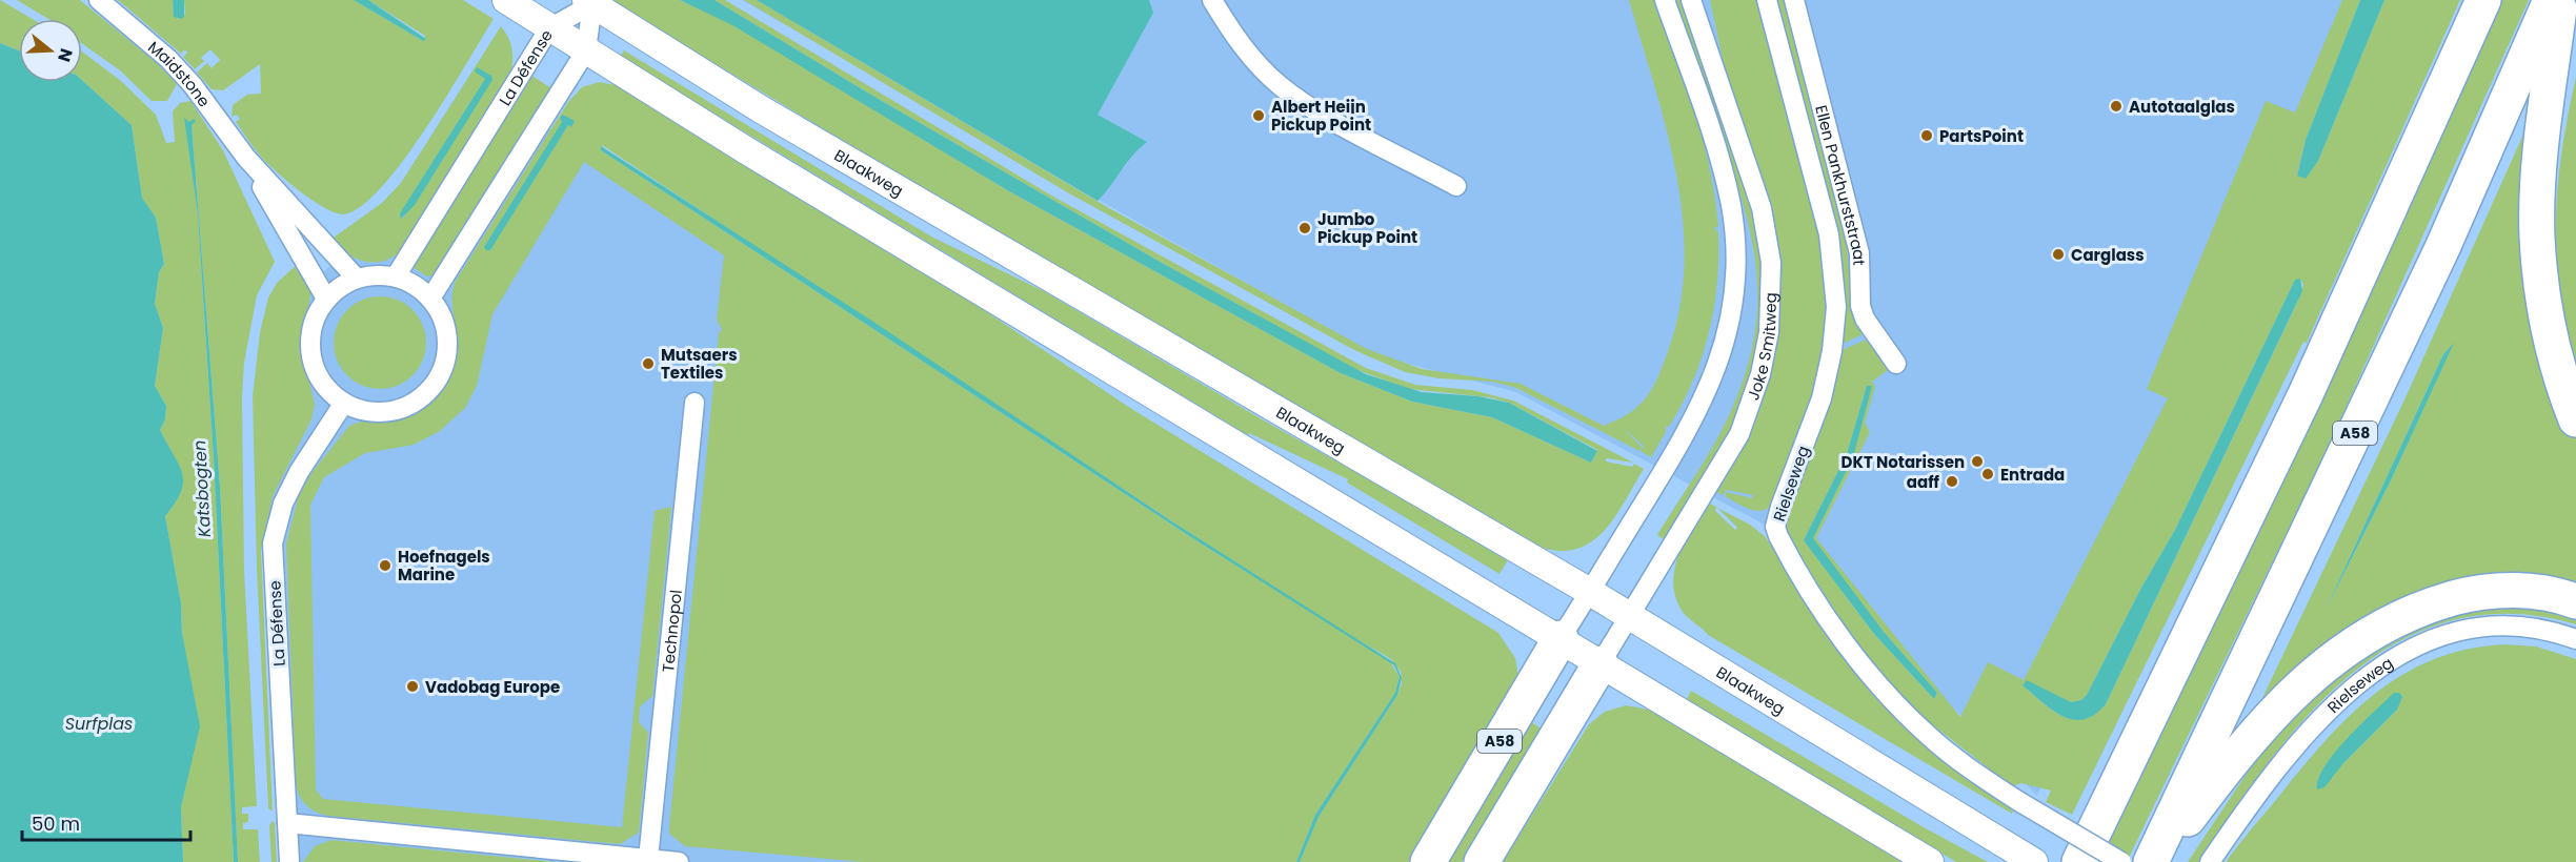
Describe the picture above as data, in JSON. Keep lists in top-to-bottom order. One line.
{"streets":{"highway":["A58"],"main road":["Blaakweg"],"street":["La Défense","Maidstone","Ellen Pankhurststraat","Joke Smitweg","Rielseweg","Technopol"]},"crossings":[["La Défense","Maidstone"],["La Défense","Blaakweg"],["Blaakweg","Joke Smitweg"],["Joke Smitweg","A58"]],"water":["Katsbogten","Surfplas"],"places":["Autotaalglas","Albert Heijn Pickup Point","PartsPoint","Jumbo Pickup Point","Carglass","Mutsaers Textiles","DKT Notarissen","Entrada","aaff","Hoefnagels Marine","Vadobag Europe"],"scale_bar":"50 m","north":"right"}
